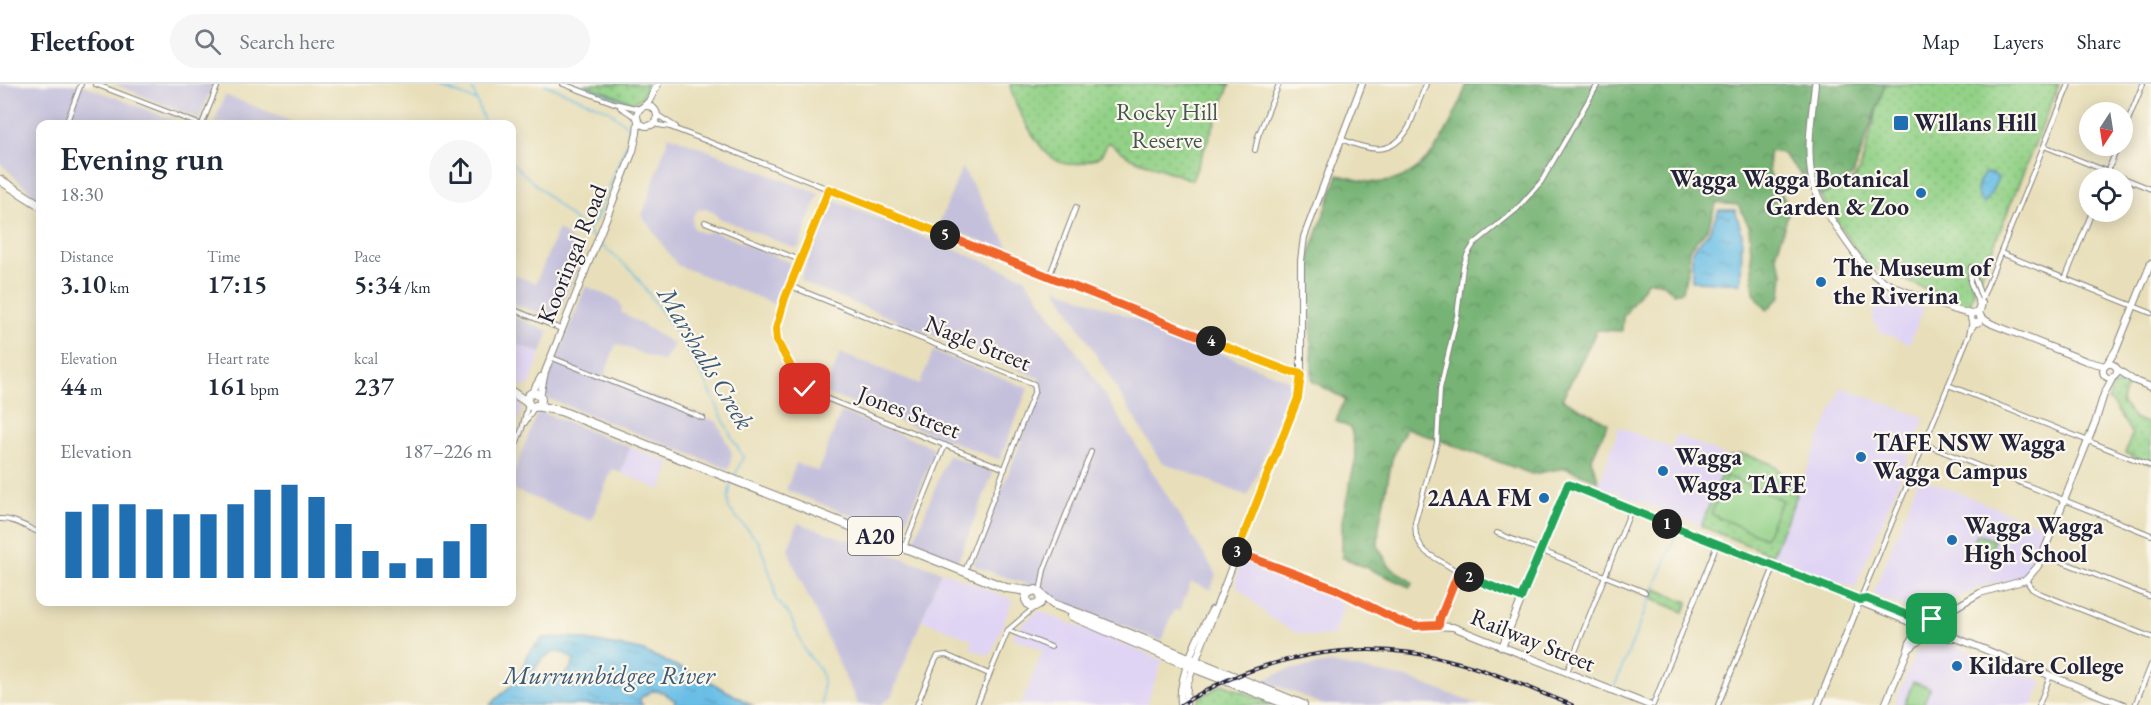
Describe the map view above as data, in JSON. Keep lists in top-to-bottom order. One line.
{"streets":{"highway":["A20"],"street":["Kooringal Road","Nagle Street","Jones Street","Railway Street"]},"crossings":[["Kooringal Road","A20"],["Nagle Street","Jones Street"],["Nagle Street","A20"]],"water":["Marshalls Creek","Murrumbidgee River"],"parks":["Rocky Hill Reserve"],"places":{"transit":["Willans Hill"],"other":["Wagga Wagga Botanical Garden & Zoo","The Museum of the Riverina","TAFE NSW Wagga Wagga Campus","Wagga Wagga TAFE","2AAA FM","Wagga Wagga High School","Kildare College"]},"north":"bottom","page":{"header":"Fleetfoot","search":"Search here","nav":["Map","Layers","Share"],"heading":["Evening run","18:30"],"pins":["5","4","1","3","2"],"stats":[["Distance","3.10 km"],["Time","17:15"],["Pace","5:34 /km"],["Elevation","44 m"],["Heart rate","161 bpm"],["kcal","237"]],"chart":["Elevation","187–226 m"]}}
